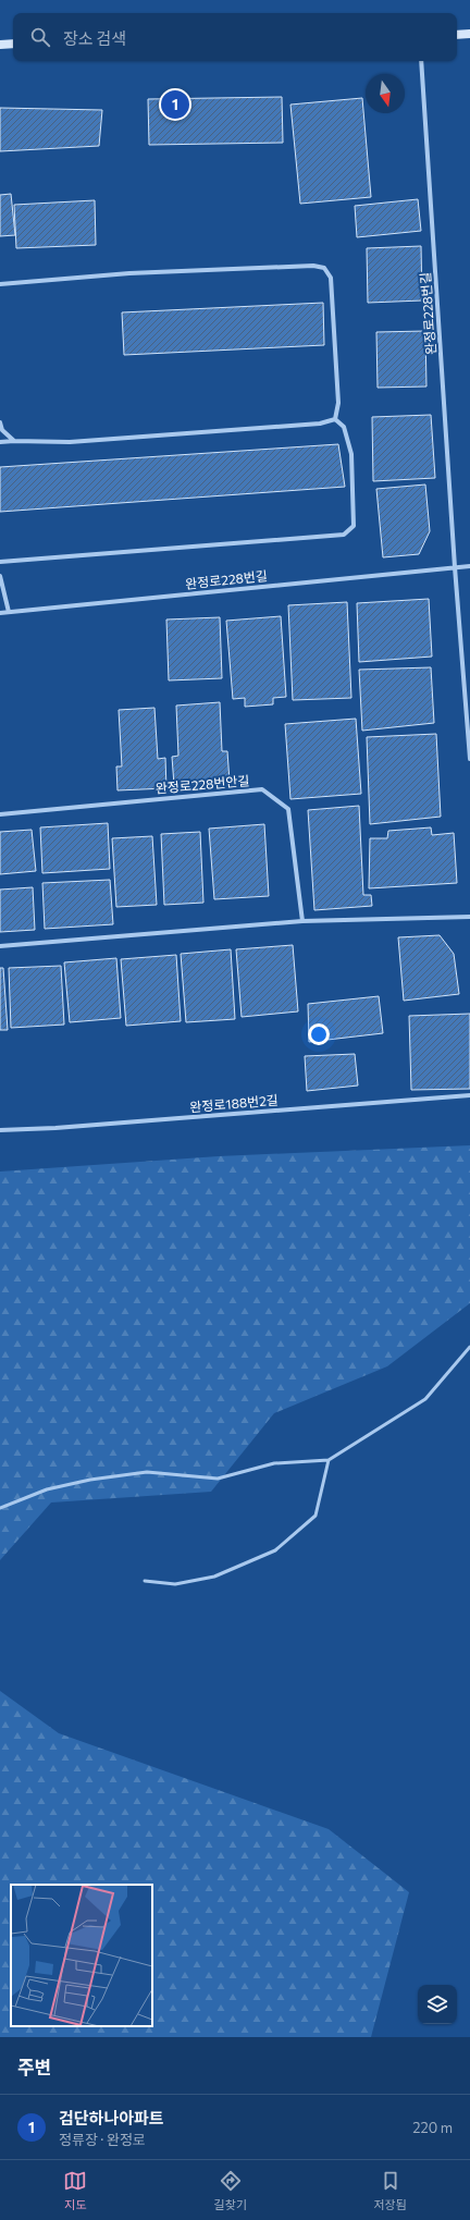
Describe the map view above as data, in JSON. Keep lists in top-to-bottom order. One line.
{"streets":{"street":["완정로228번길","완정로228번안길","완정로188번2길"]},"north":"bottom","page":{"search":"장소 검색","pins":"1","heading":"주변","list":[{"mark":"1","name":"검단하나아파트","note":"정류장 · 완정로","value":"220 m"}],"nav":["지도","길찾기","저장됨"]}}
